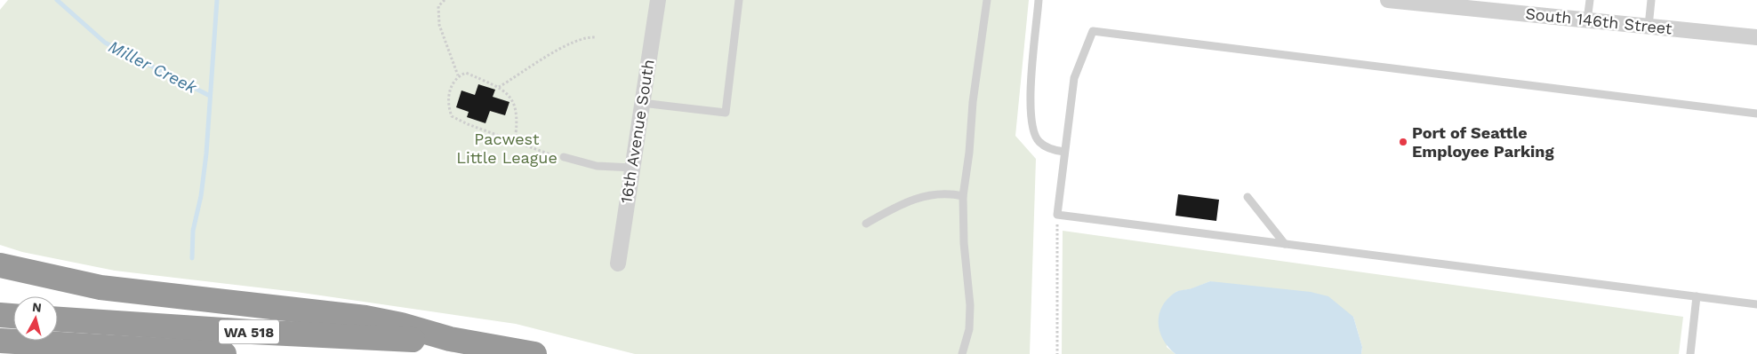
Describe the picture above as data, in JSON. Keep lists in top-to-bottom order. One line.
{"streets":{"highway":["WA 518"],"street":["South 146th Street","16th Avenue South"]},"water":["Miller Creek"],"parks":["Pacwest Little League"],"places":["Port of Seattle Employee Parking"],"north":"top"}
